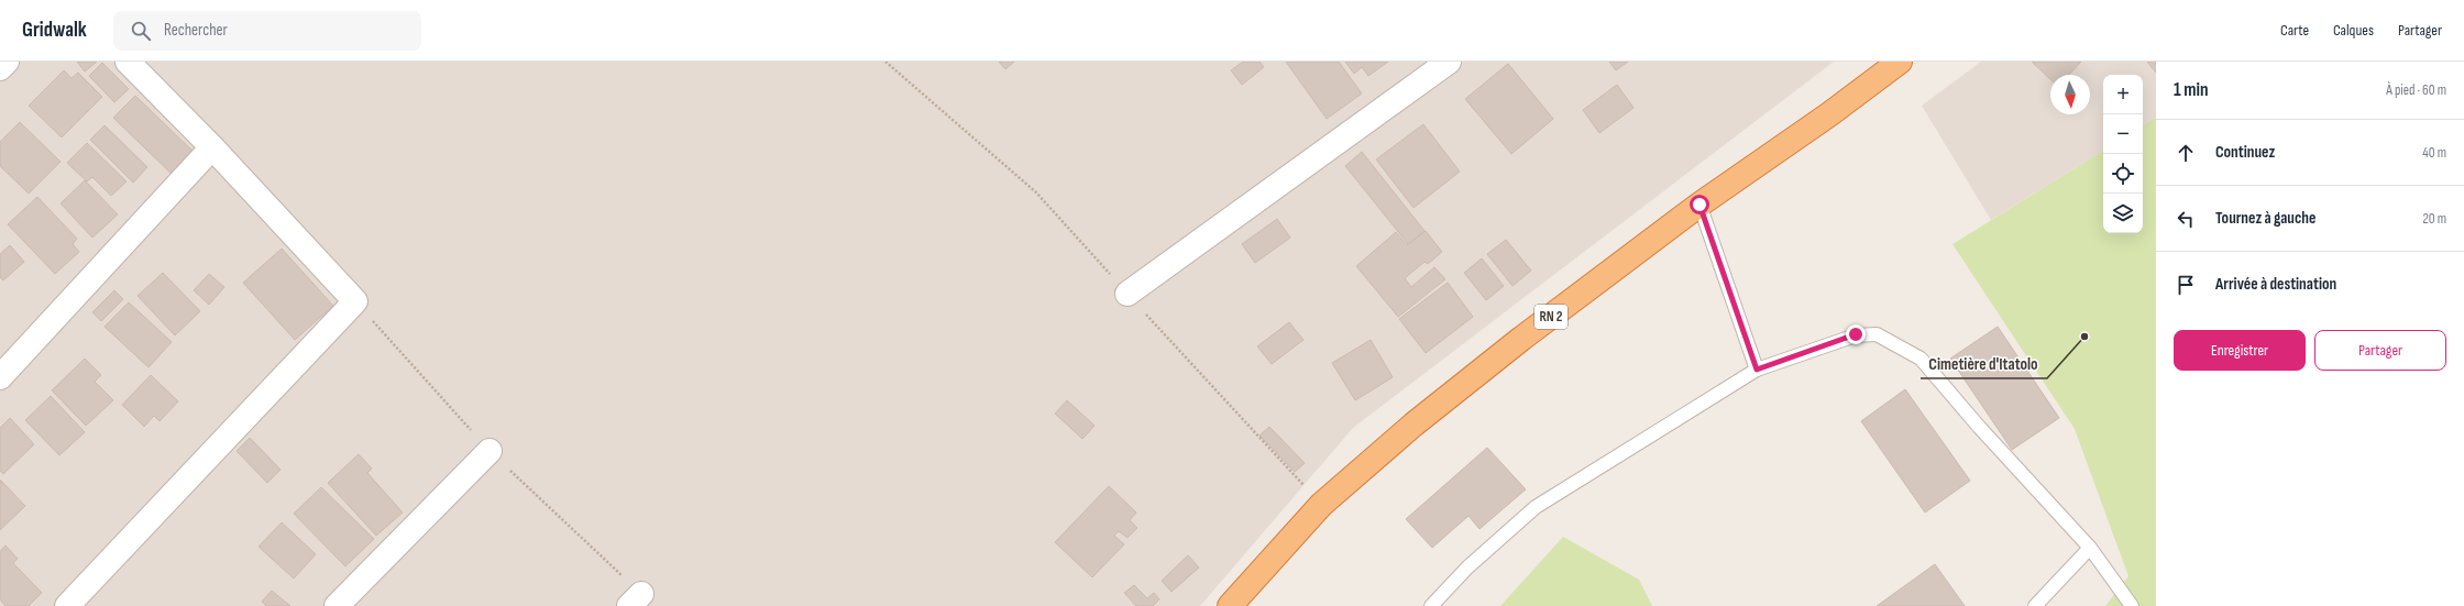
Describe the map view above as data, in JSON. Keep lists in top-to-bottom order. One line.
{"streets":{"highway":["RN 2"]},"places":["Cimetière d'Itatolo"],"north":"bottom","page":{"header":"Gridwalk","search":"Rechercher","nav":["Carte","Calques","Partager"],"heading":["1 min","À pied · 60 m"],"map_buttons":["+","−"],"list":[["Continuez","40 m"],["Tournez à gauche","20 m"],"Arrivée à destination"],"buttons":["Enregistrer","Partager"]}}
